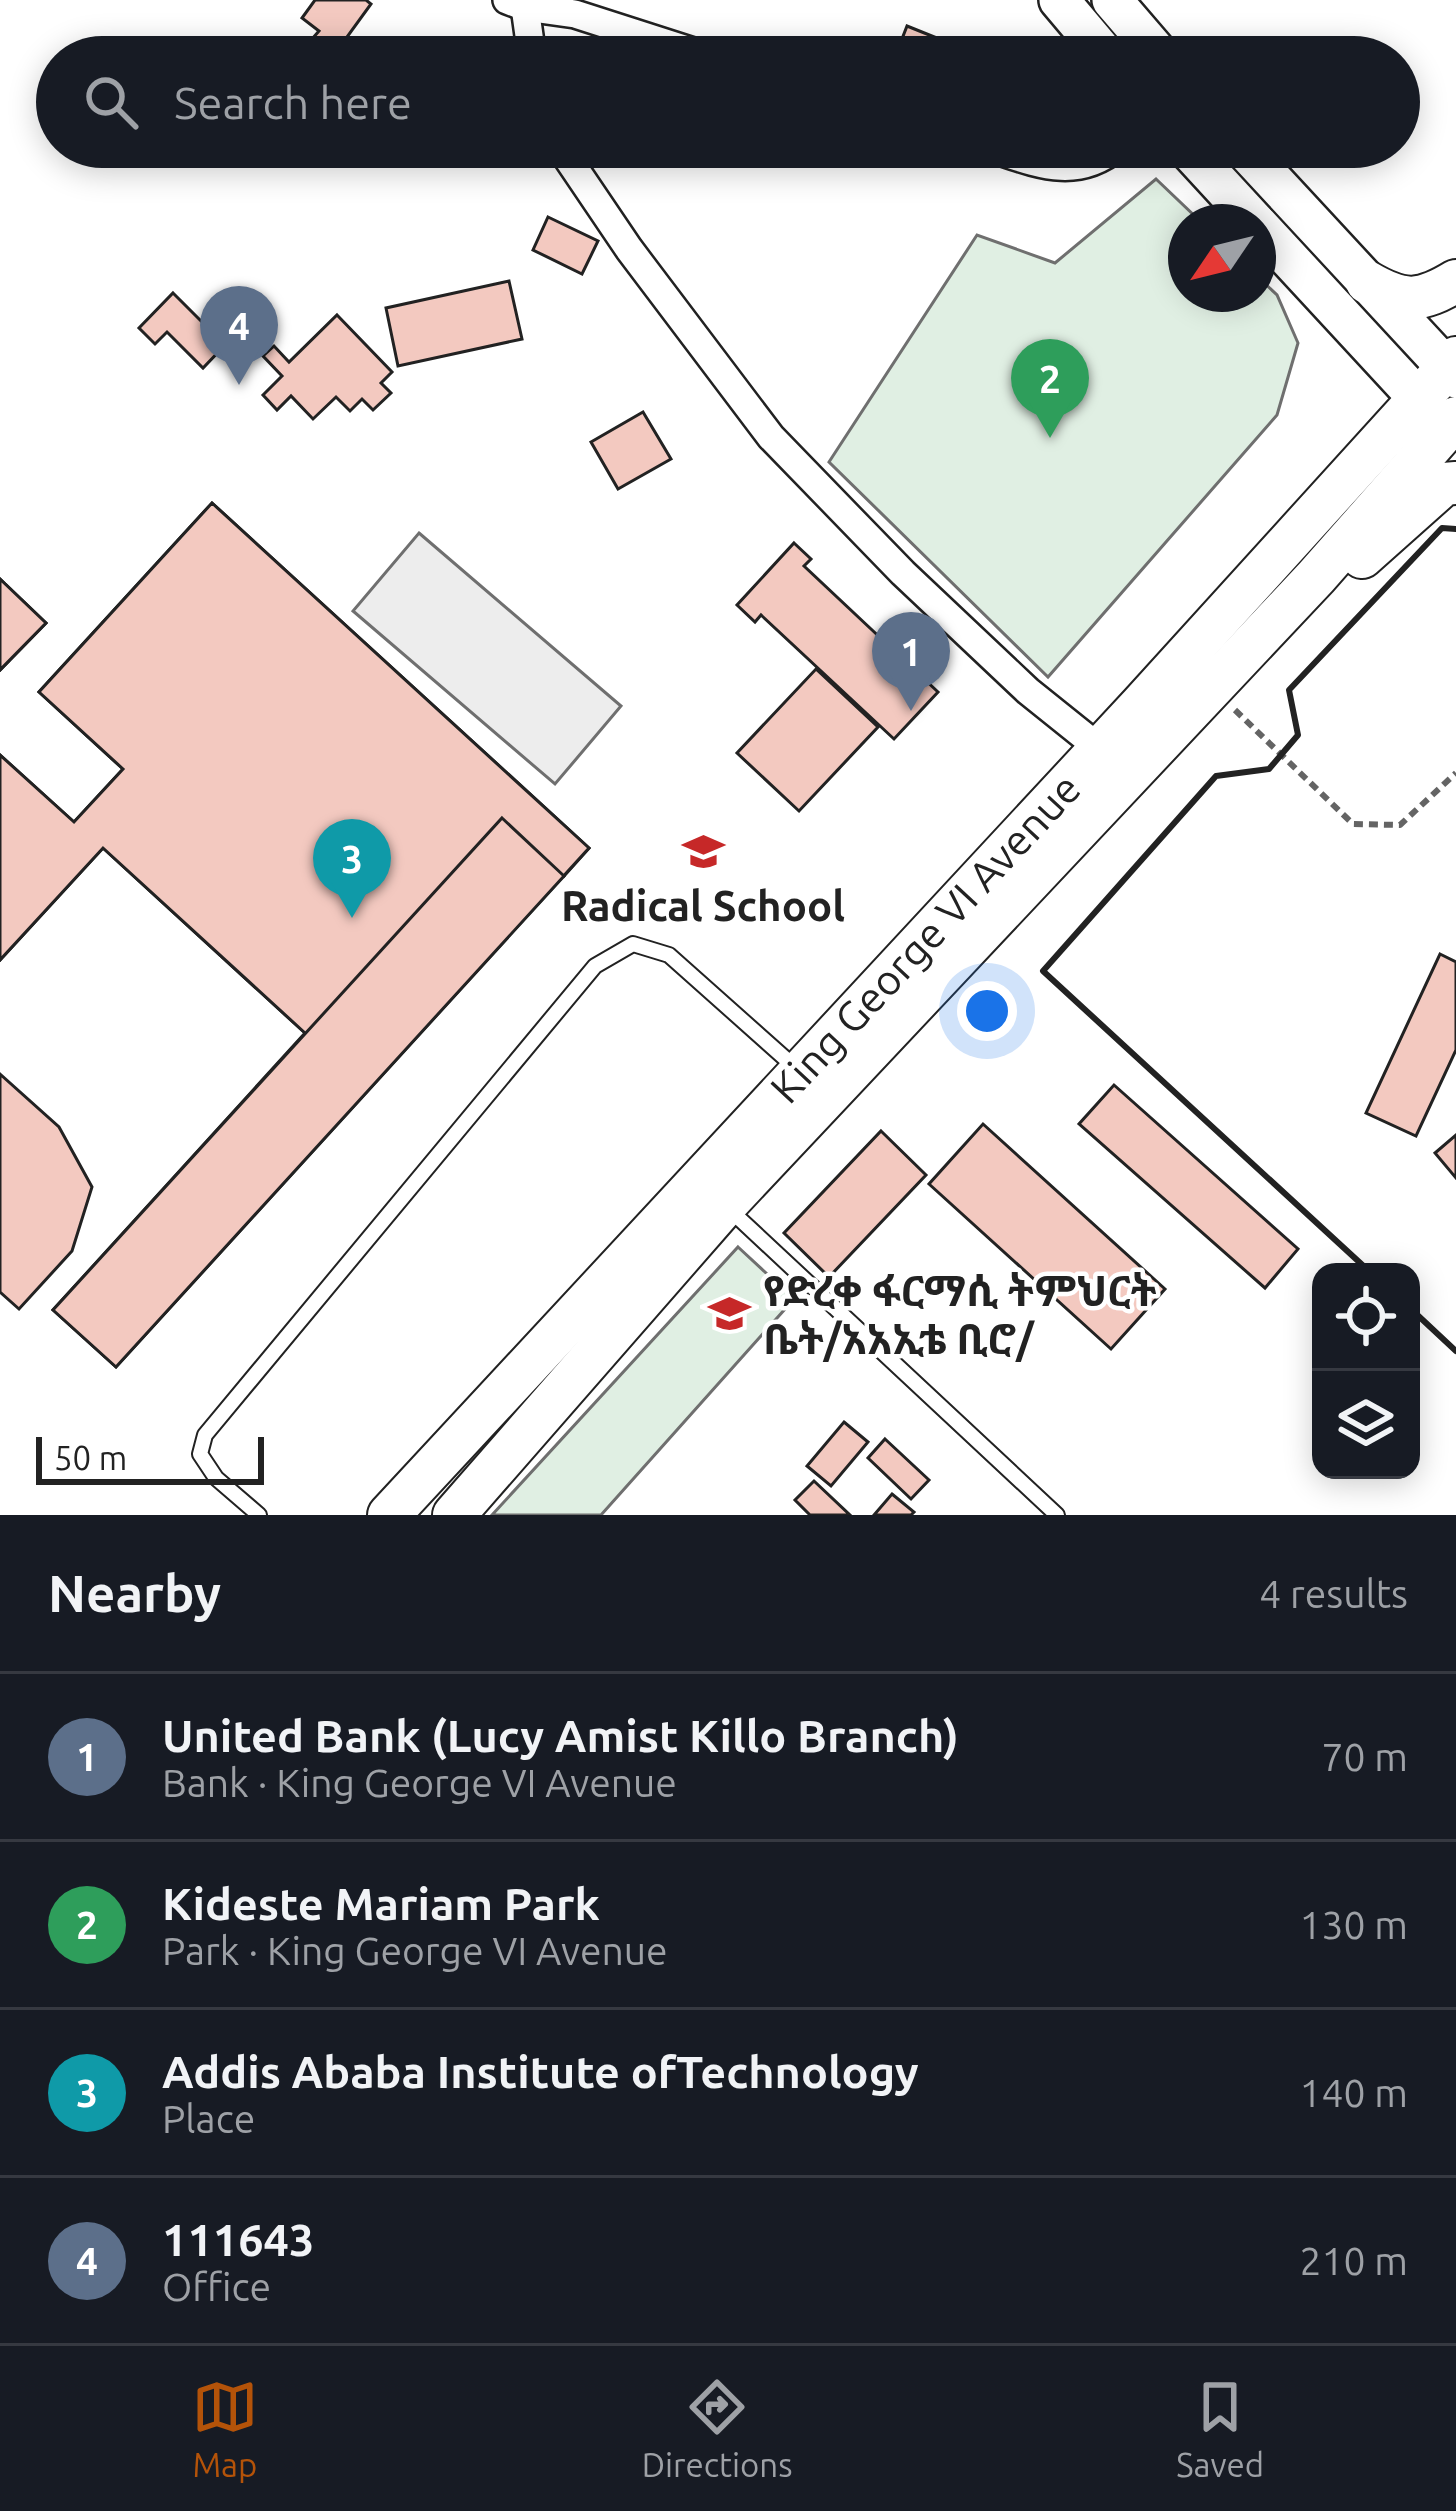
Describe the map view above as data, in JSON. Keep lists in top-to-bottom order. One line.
{"streets":{"main road":["King George VI Avenue"]},"places":{"school or university":["Radical School","የድረቀ ፋርማሲ ትምህርት ቤት/አአኢቴ ቢሮ/"]},"scale_bar":"50 m","north":"bottom left","page":{"search":"Search here","pins":["4","2","1","3"],"scale":"50 m","heading":["Nearby","4 results"],"list":[{"mark":"1","name":"United Bank (Lucy Amist Killo Branch)","note":"Bank · King George VI Avenue","value":"70 m"},{"mark":"2","name":"Kideste Mariam Park","note":"Park · King George VI Avenue","value":"130 m"},{"mark":"3","name":"Addis Ababa Institute ofTechnology","note":"Place","value":"140 m"},{"mark":"4","name":"111643","note":"Office","value":"210 m"}],"nav":["Map","Directions","Saved"]}}
